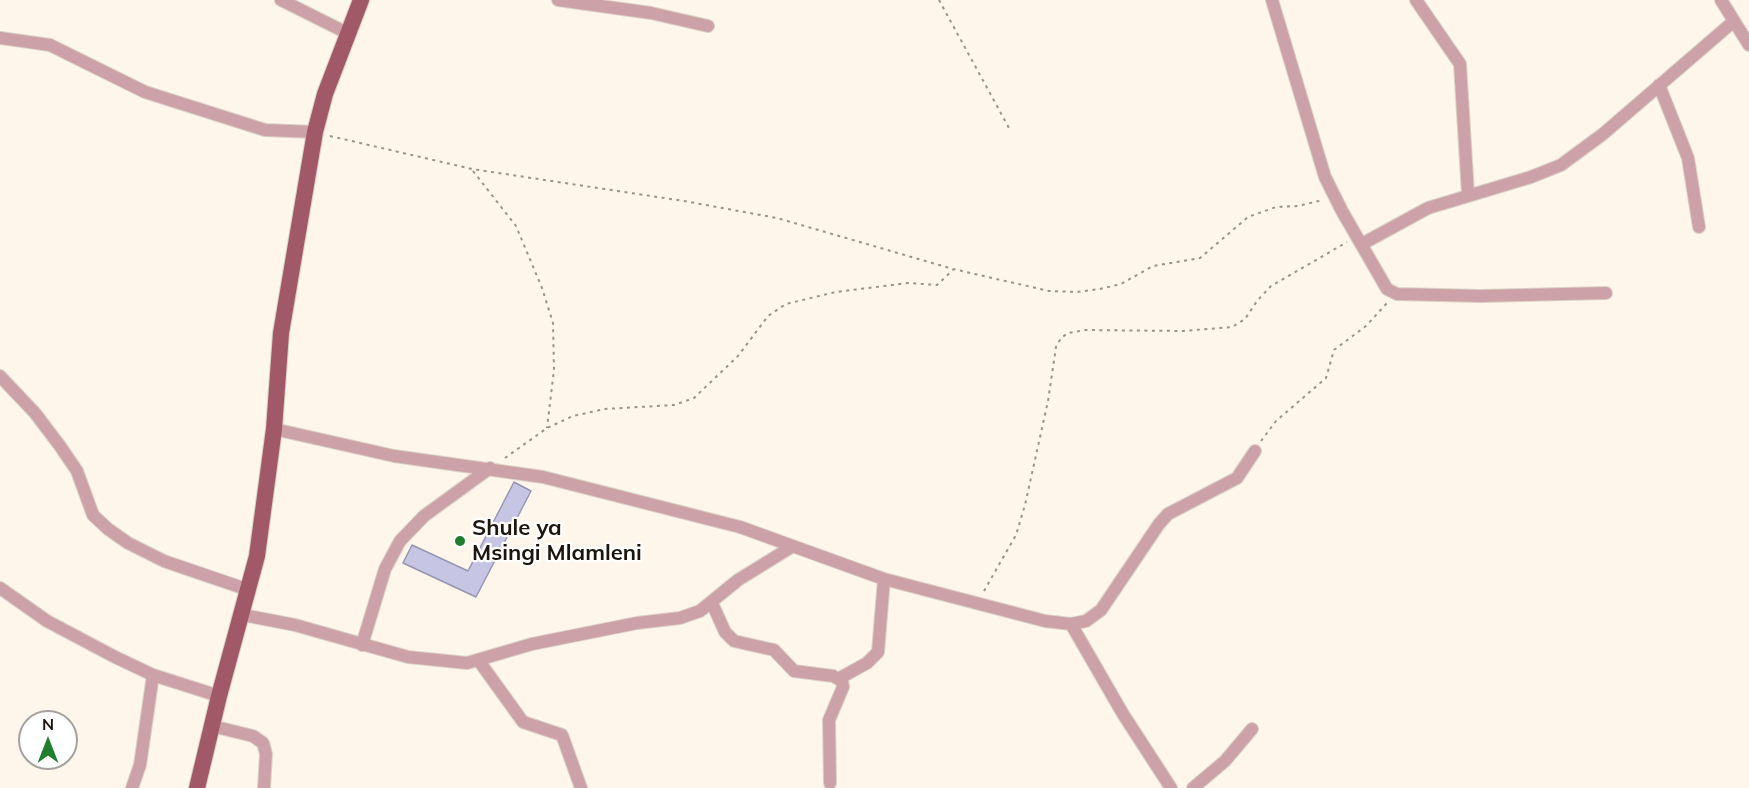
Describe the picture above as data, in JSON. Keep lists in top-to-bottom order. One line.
{"places":["Shule ya Msingi Mlamleni"],"north":"top"}
